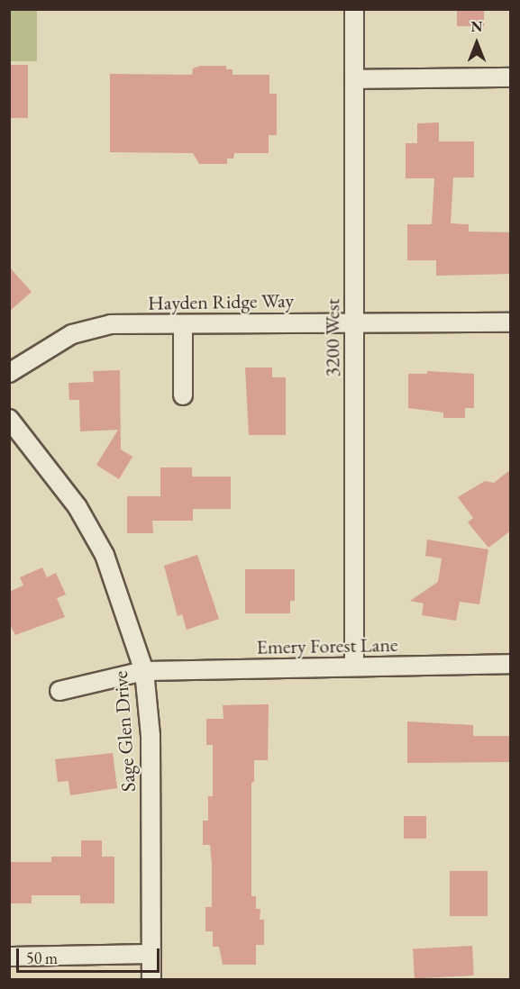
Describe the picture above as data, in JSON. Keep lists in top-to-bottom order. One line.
{"streets":{"street":["Hayden Ridge Way","3200 West","Emery Forest Lane","Sage Glen Drive"]},"crossings":[["Hayden Ridge Way","3200 West"],["3200 West","Emery Forest Lane"],["Emery Forest Lane","Sage Glen Drive"]],"scale_bar":"50 m","north":"top"}
